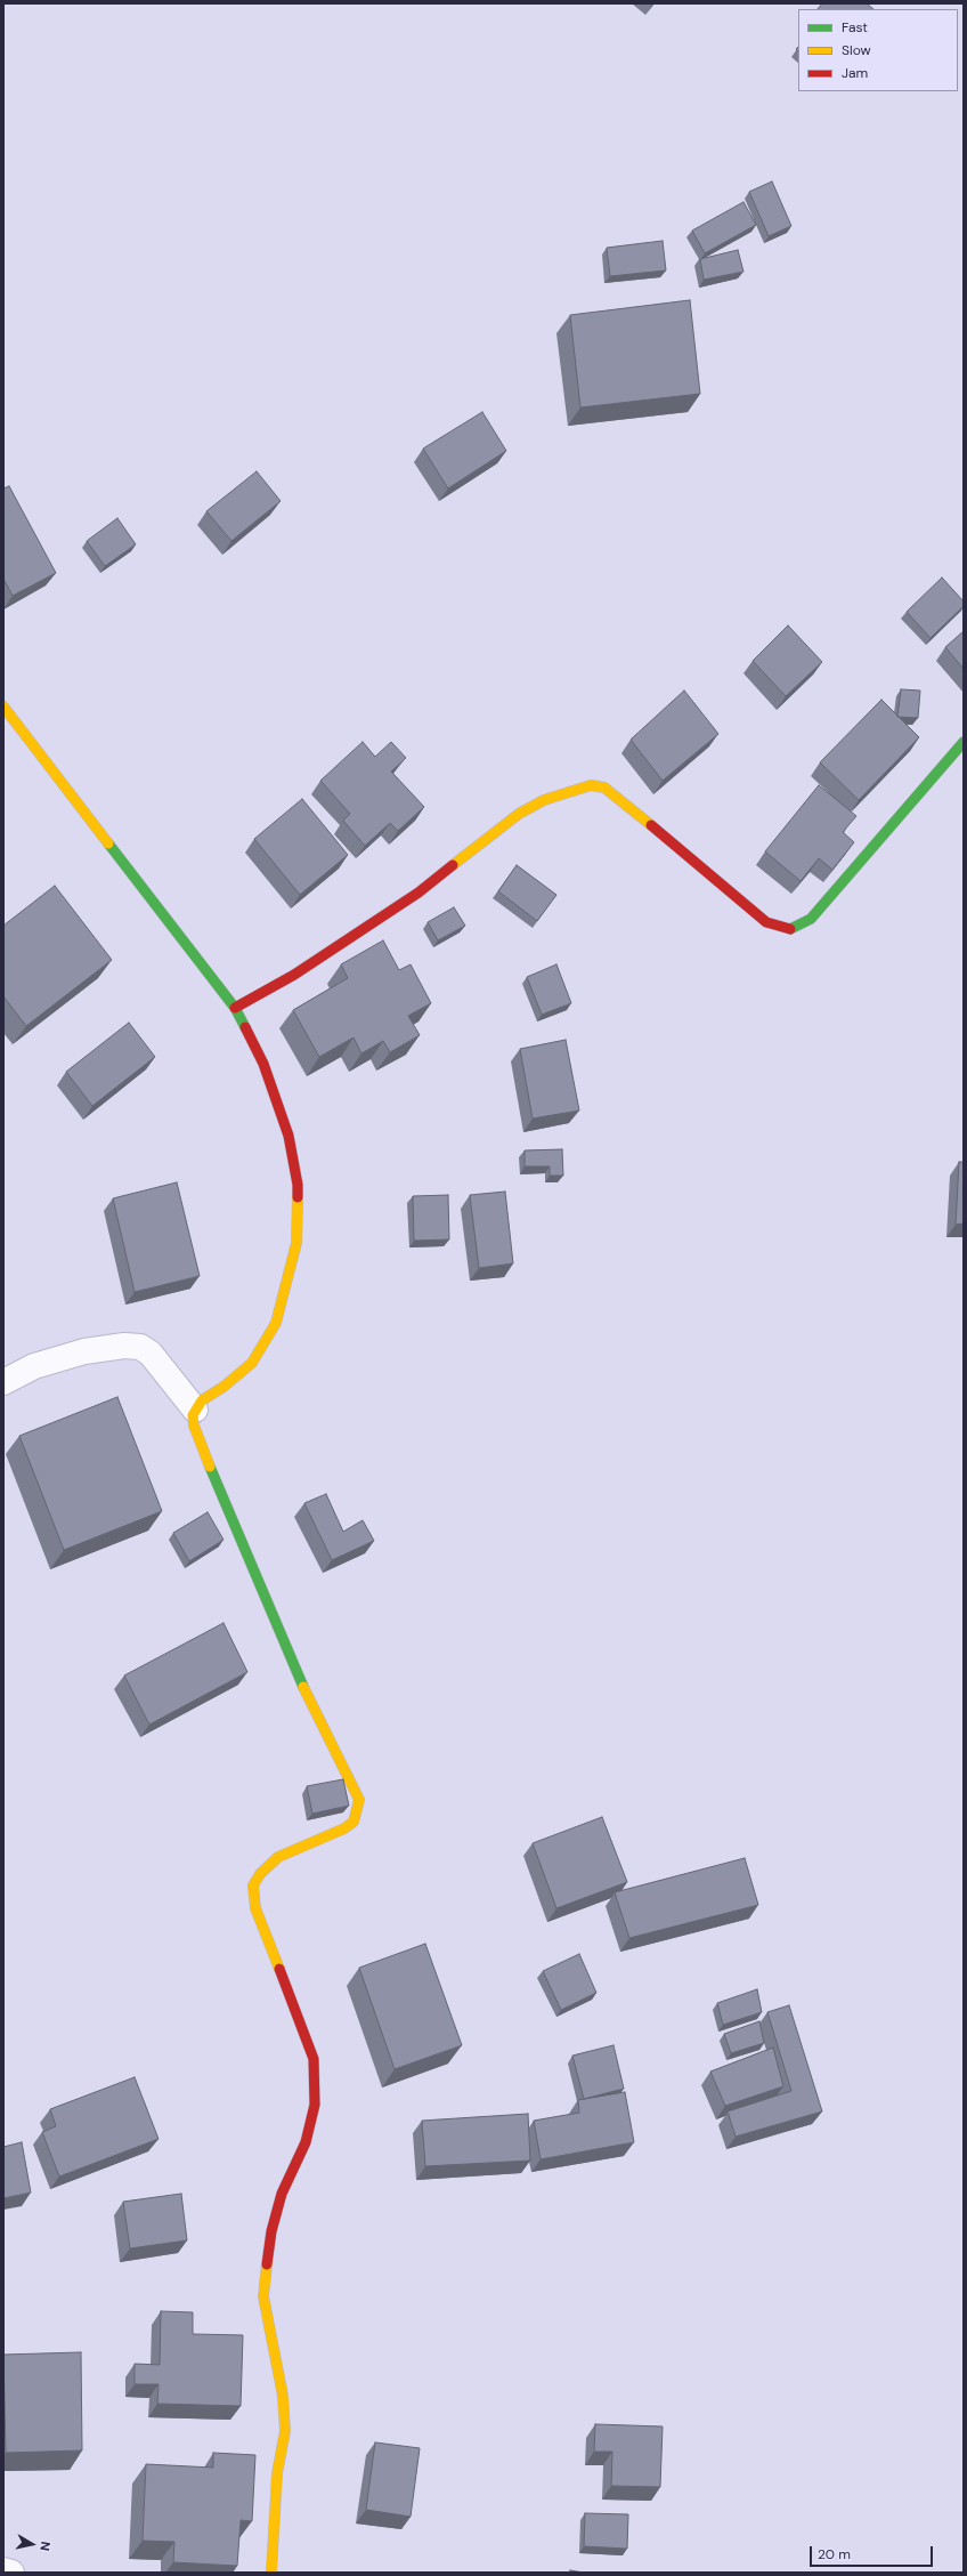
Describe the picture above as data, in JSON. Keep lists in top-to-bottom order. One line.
{"legend":["Fast","Slow","Jam"],"scale_bar":"20 m","north":"right"}
